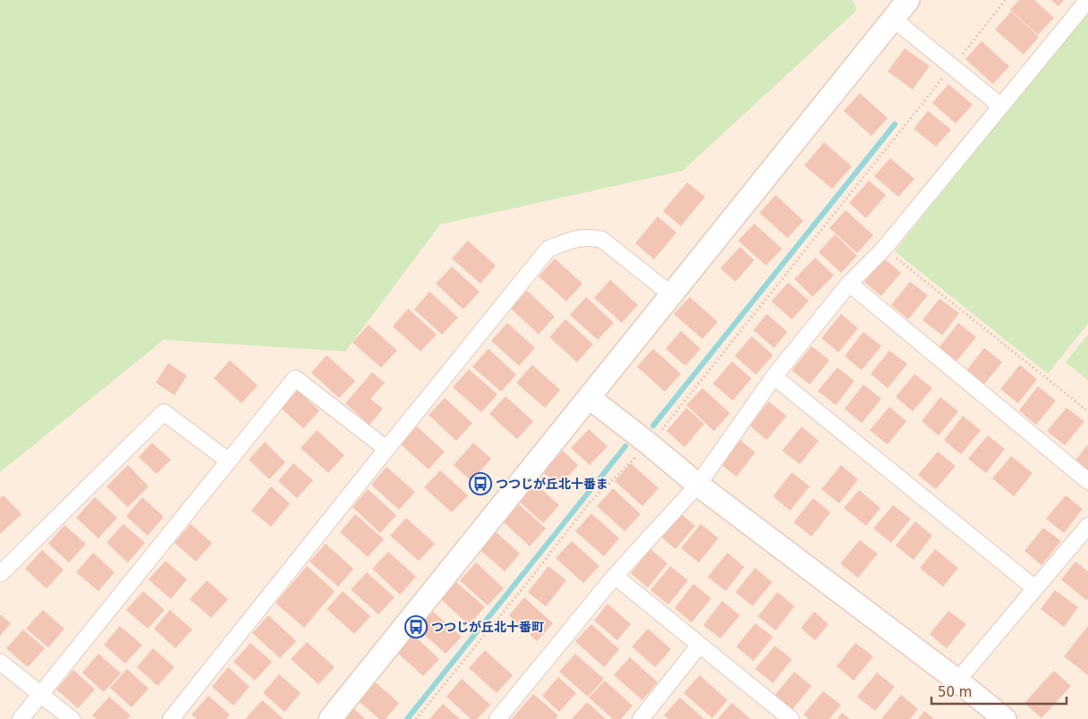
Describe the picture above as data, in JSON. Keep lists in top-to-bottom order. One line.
{"places":{"bus stop":["つつじが丘北十番ま","つつじが丘北十番町"]},"scale_bar":"50 m"}
